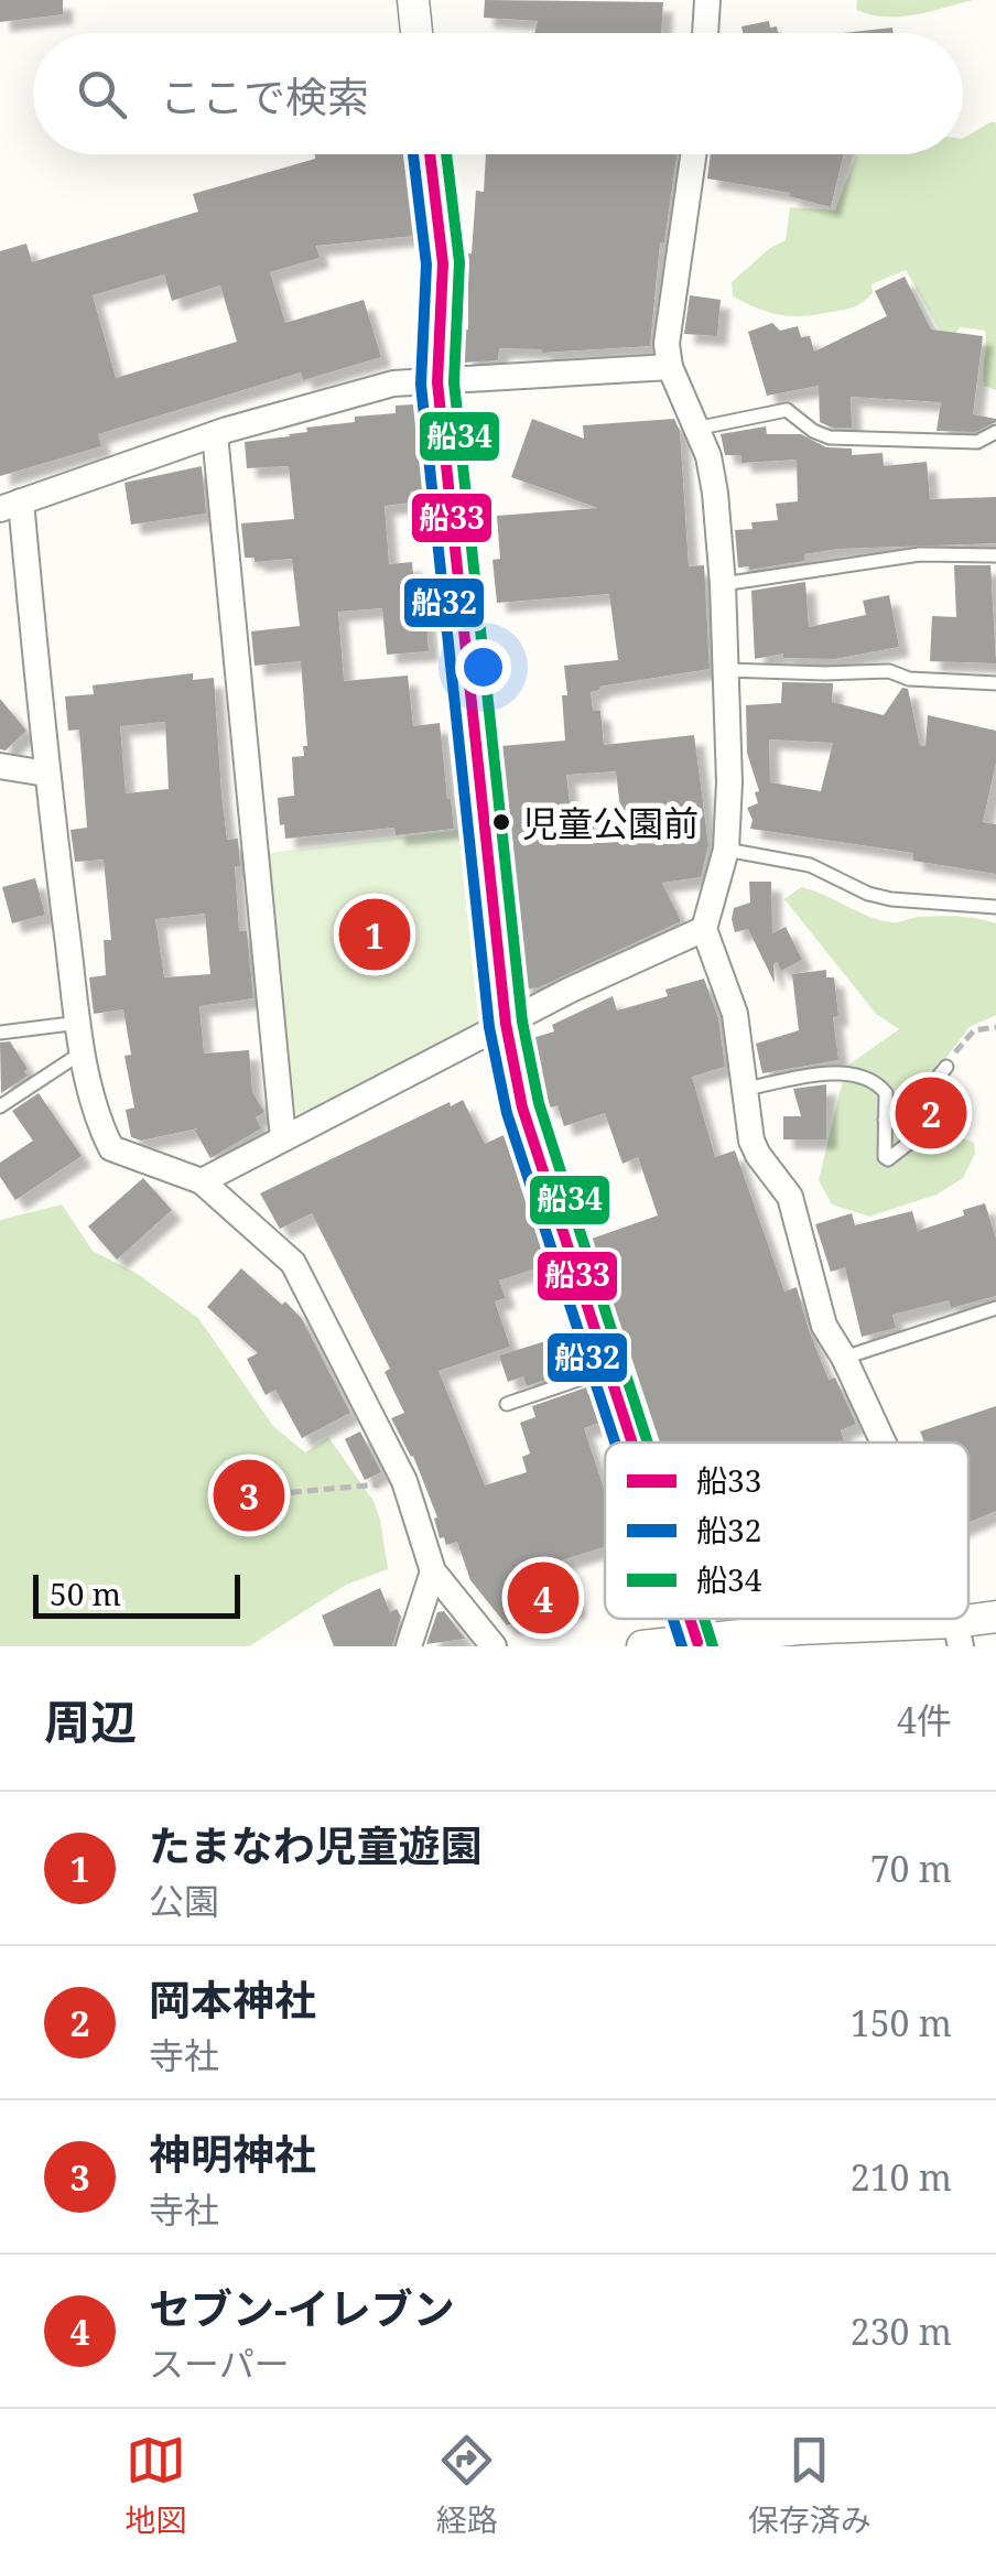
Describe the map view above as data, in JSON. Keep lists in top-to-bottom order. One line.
{"places":["児童公園前"],"lines":["transit line 船33","transit line 船32","transit line 船34"],"legend":["船33","船32","船34"],"scale_bar":"50 m","page":{"search":"ここで検索","pins":["1","2","3","4"],"scale":"50 m","heading":["周辺","4件"],"list":[{"mark":"1","name":"たまなわ児童遊園","note":"公園","value":"70 m"},{"mark":"2","name":"岡本神社","note":"寺社","value":"150 m"},{"mark":"3","name":"神明神社","note":"寺社","value":"210 m"},{"mark":"4","name":"セブン-イレブン","note":"スーパー","value":"230 m"}],"nav":["地図","経路","保存済み"]}}
